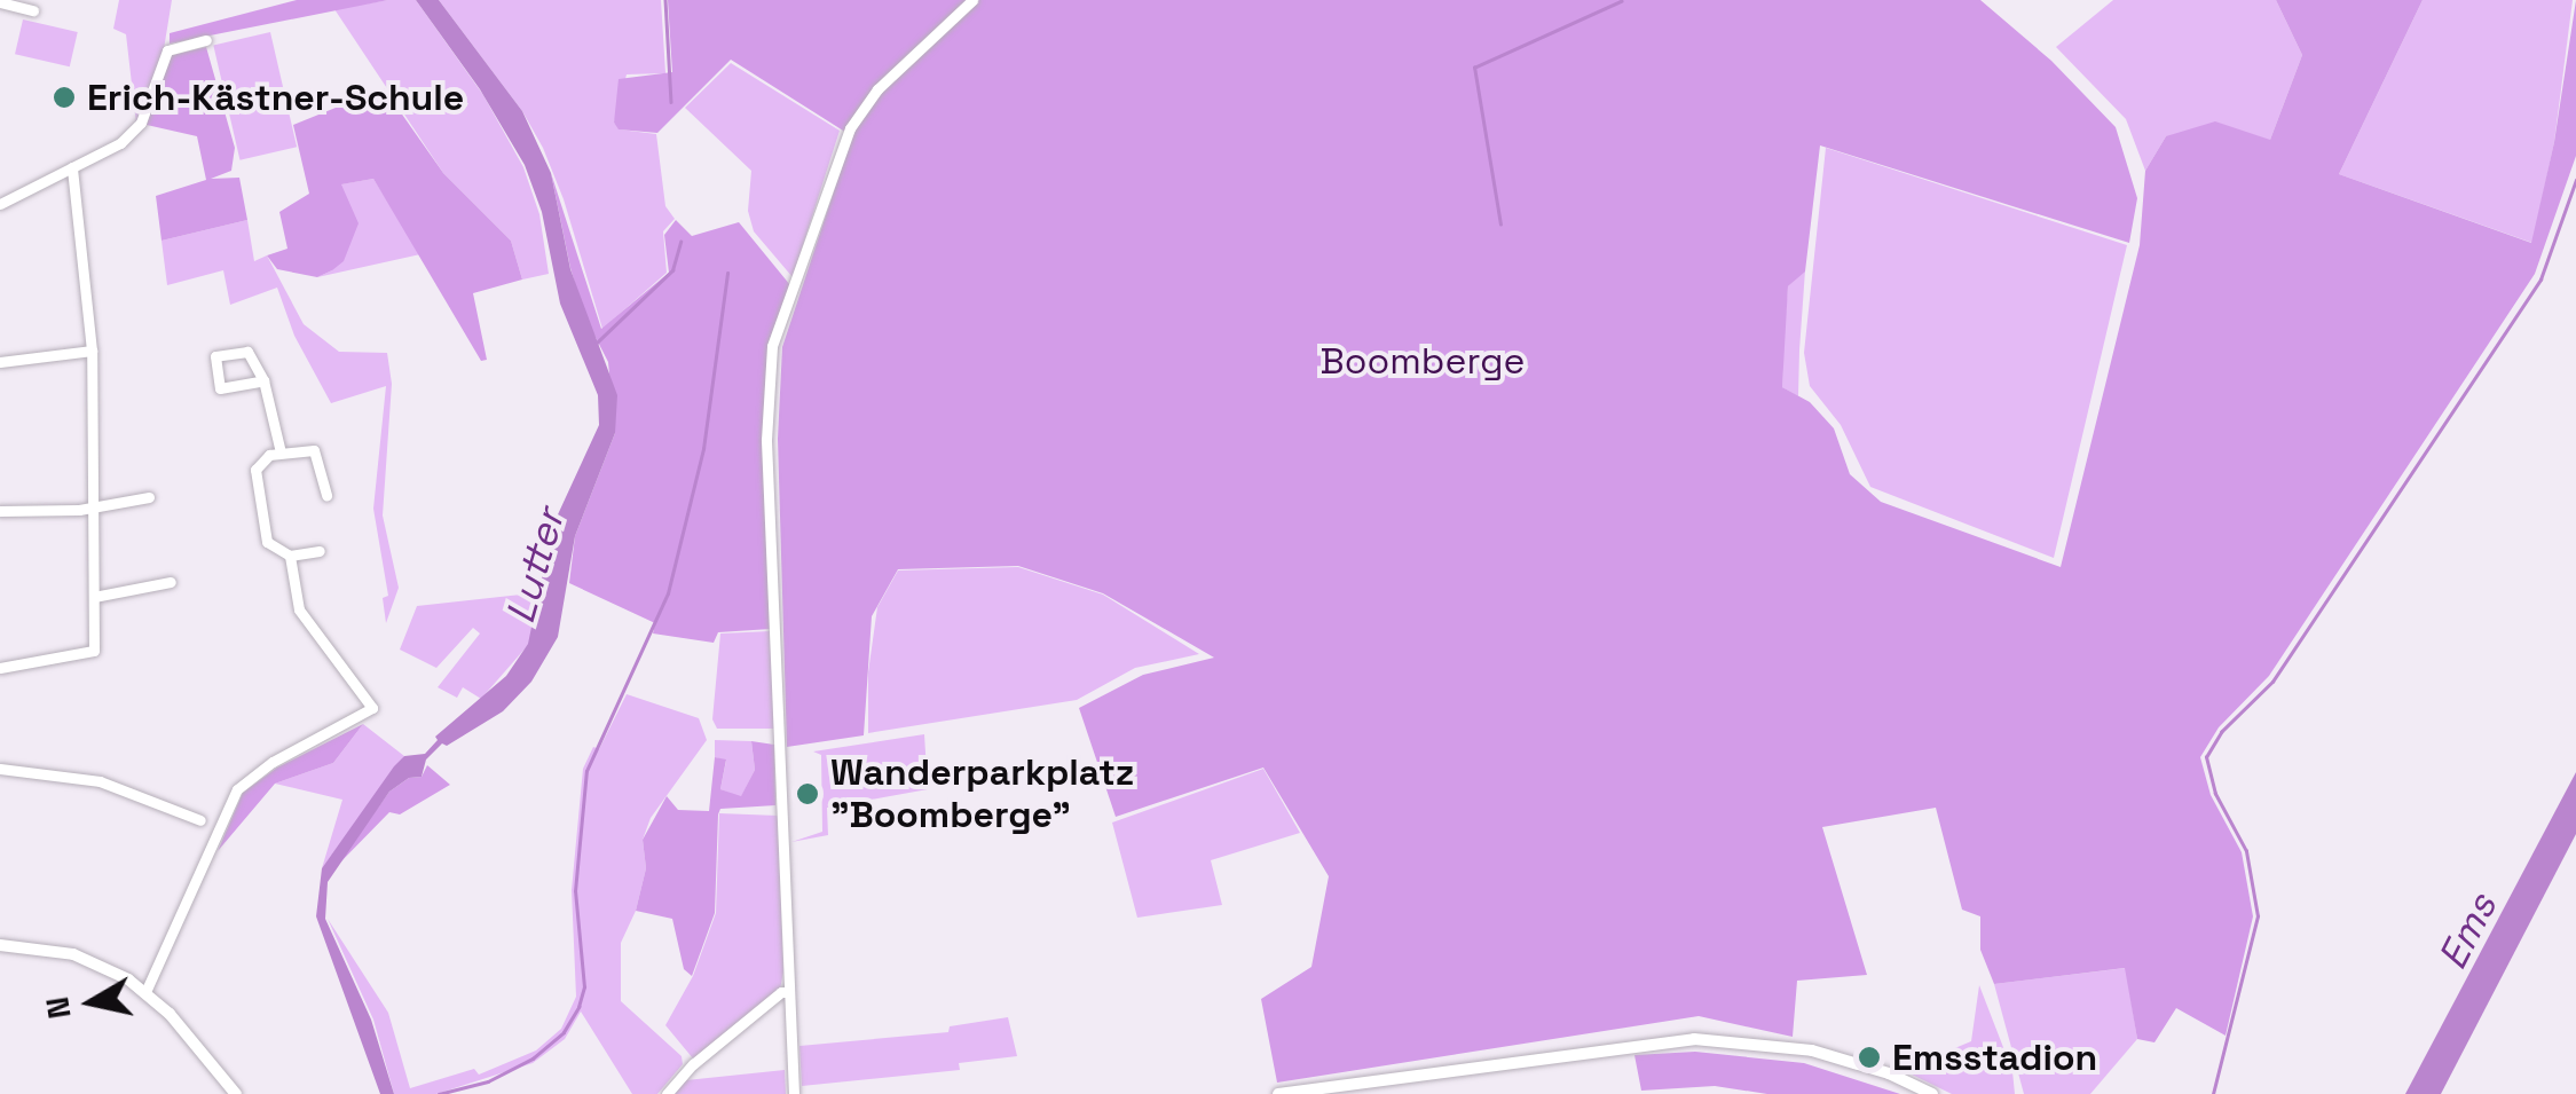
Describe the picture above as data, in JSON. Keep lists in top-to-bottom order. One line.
{"water":["Lutter","Ems"],"parks":["Boomberge"],"places":["Erich-Kästner-Schule","Wanderparkplatz \"Boomberge\"","Emsstadion"],"north":"left"}
